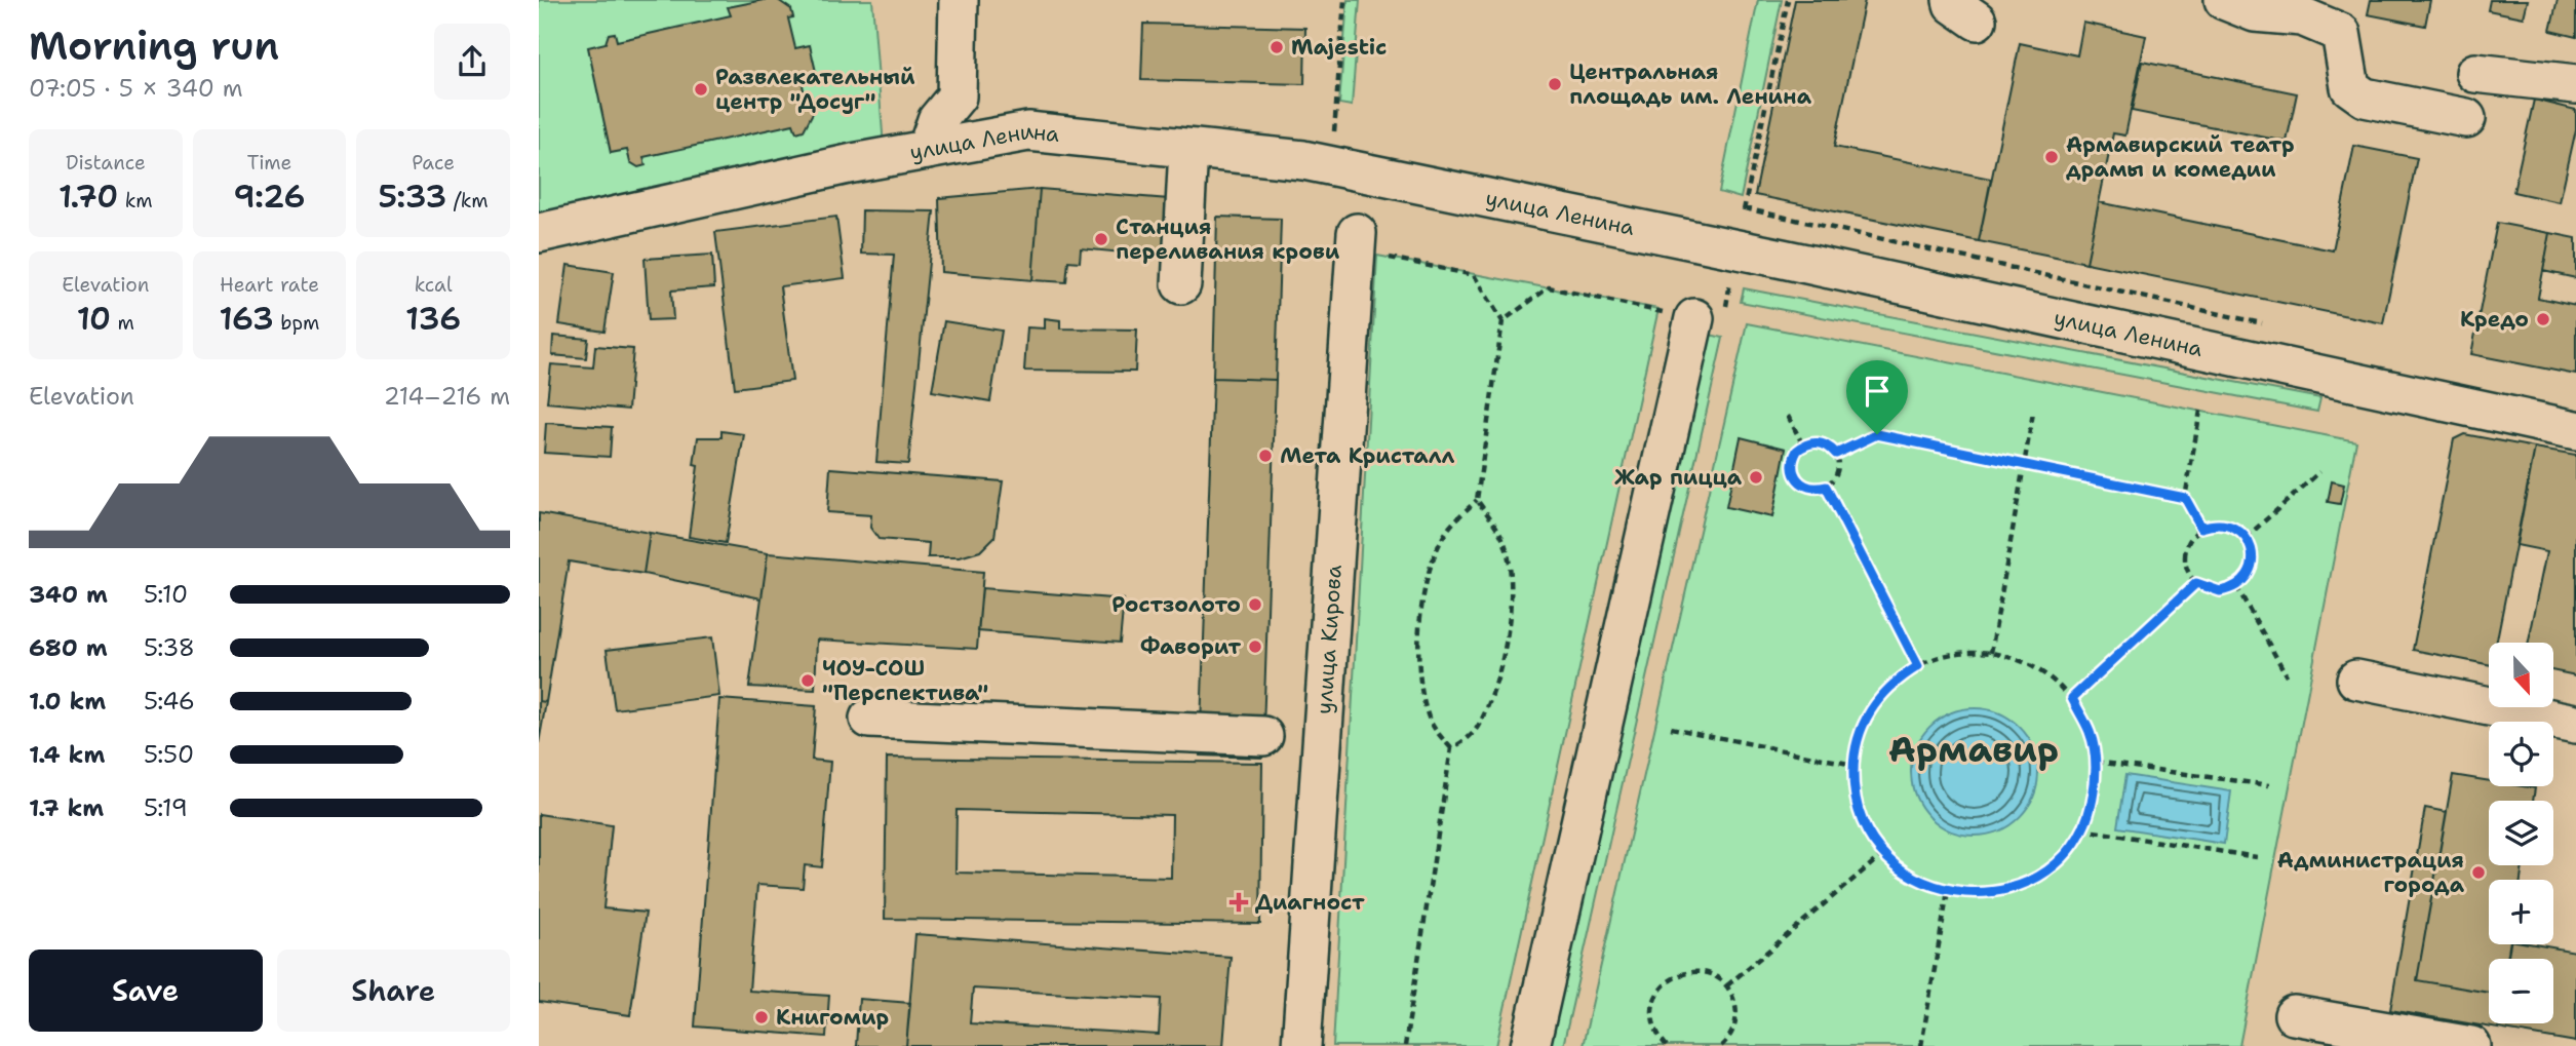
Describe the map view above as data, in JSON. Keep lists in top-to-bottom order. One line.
{"streets":{"street":["улица Ленина","улица Кирова"]},"districts":["Армавир"],"places":{"other":["Majestic","Центральная площадь им. Ленина","Развлекательный центр \"Досуг\"","Армавирский театр драмы и комедии","Cтанция переливания крови","Кредо","Мета Кристалл","Жар пицца","Ростзолото","Фаворит","ЧОУ-СОШ \"Перспектива\"","Администрация города","Книгомир"],"health":["Диагност"]},"north":"bottom","page":{"heading":["Morning run","07:05 · 5 × 340 m"],"stats":[["Distance","1.70 km"],["Time","9:26"],["Pace","5:33 /km"],["Elevation","10 m"],["Heart rate","163 bpm"],["kcal","136"]],"chart":["Elevation","214–216 m"],"list":[{"name":"340 m","note":"5:10"},{"name":"680 m","note":"5:38"},{"name":"1.0 km","note":"5:46"},{"name":"1.4 km","note":"5:50"},{"name":"1.7 km","note":"5:19"}],"map_buttons":["+","−"],"buttons":["Save","Share"]}}
